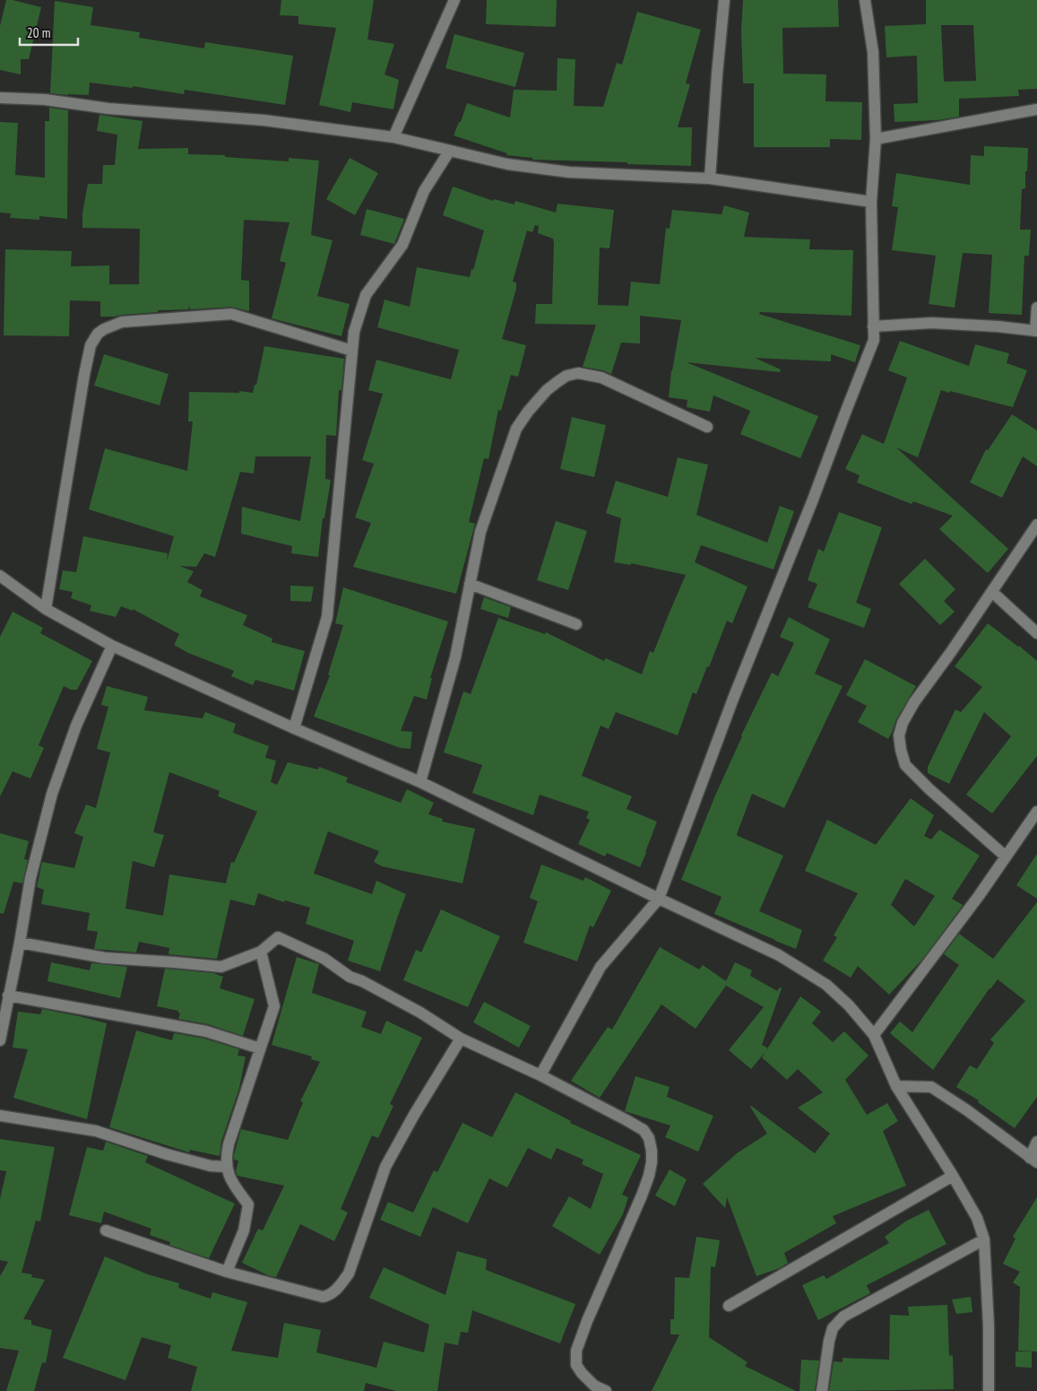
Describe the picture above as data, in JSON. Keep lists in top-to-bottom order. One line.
{"scale_bar":"20 m"}
